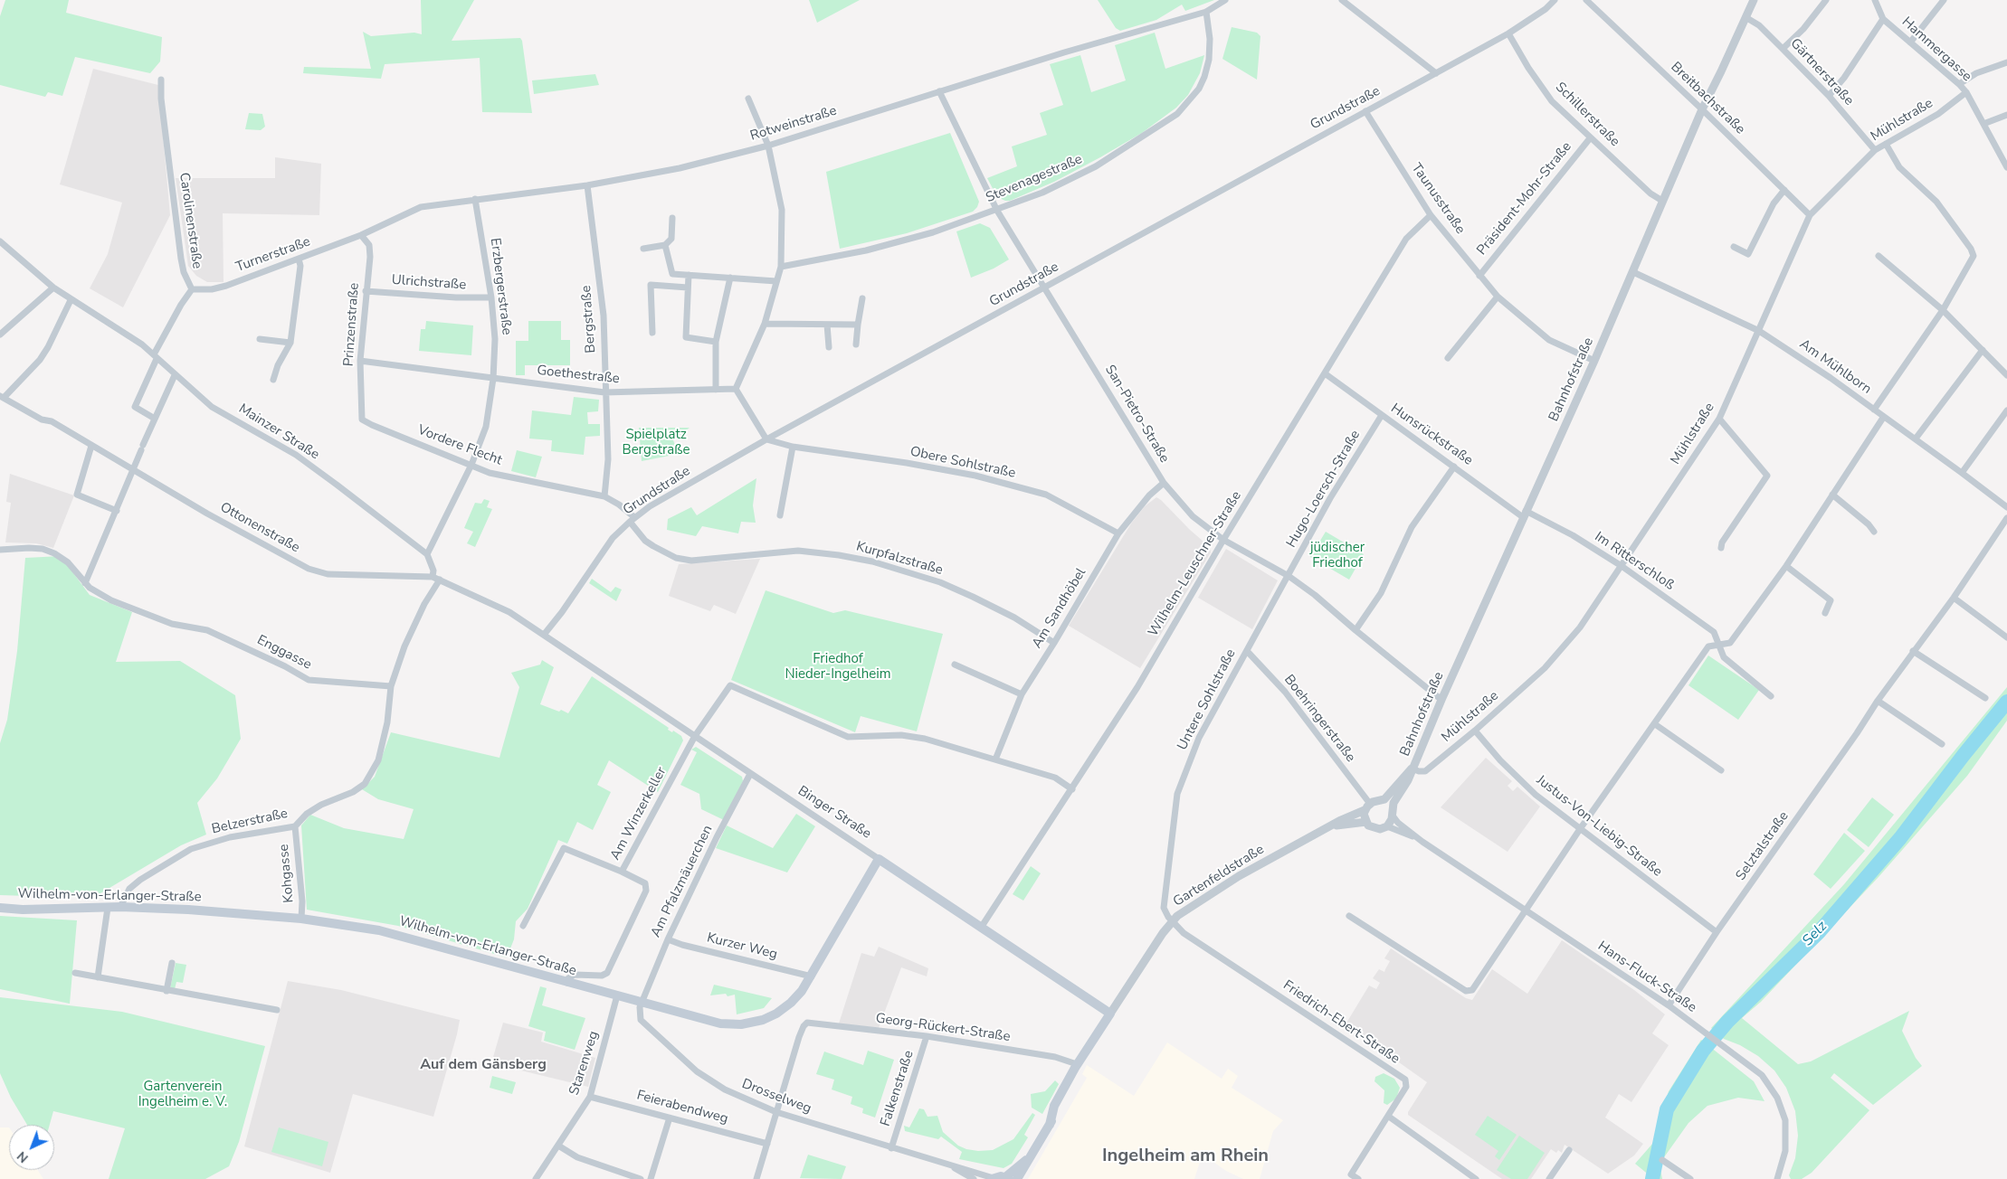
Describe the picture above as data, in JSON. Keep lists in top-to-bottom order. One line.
{"streets":{"main road":["Binger Straße","Wilhelm-von-Erlanger-Straße"],"street":["Hammergasse","Gärtnerstraße","Breitbachstraße","Grundstraße","Schillerstraße","Mühlstraße","Rotweinstraße","Stevenagestraße","Taunusstraße","Präsident-Mohr-Straße","Carolinenstraße","Turnerstraße","Ulrichstraße","Erzbergerstraße","Bergstraße","Prinzenstraße","Am Mühlborn","Goethestraße","Bahnhofstraße","San-Pietro-Straße","Mainzer Straße","Hunsrückstraße","Vordere Flecht","Obere Sohlstraße","Hugo-Loersch-Straße","Ottonenstraße","Kurpfalzstraße","Im Ritterschloß","Wilhelm-Leuschner-Straße","Am Sandhöbel","Enggasse","Untere Sohlstraße","Boehringerstraße","Am Winzerkeller","Belzerstraße","Justus-Von-Liebig-Straße","Selztalstraße","Kohgasse","Gartenfeldstraße","Am Pfalzmäuerchen","Kurzer Weg","Hans-Fluck-Straße","Friedrich-Ebert-Straße","Georg-Rückert-Straße","Starenweg","Falkenstraße","Drosselweg","Feierabendweg"]},"crossings":[["Hammergasse","Mühlstraße"],["Gärtnerstraße","Mühlstraße"],["Gärtnerstraße","Bahnhofstraße"],["Breitbachstraße","Mühlstraße"],["Breitbachstraße","Bahnhofstraße"],["Grundstraße","Schillerstraße"],["Grundstraße","Taunusstraße"],["Grundstraße","San-Pietro-Straße"],["Grundstraße","Obere Sohlstraße"],["Grundstraße","Kurpfalzstraße"],["Grundstraße","Binger Straße"],["Schillerstraße","Präsident-Mohr-Straße"],["Schillerstraße","Bahnhofstraße"],["Mühlstraße","Am Mühlborn"],["Mühlstraße","Bahnhofstraße"],["Mühlstraße","Im Ritterschloß"],["Mühlstraße","Justus-Von-Liebig-Straße"],["Rotweinstraße","Stevenagestraße"],["Rotweinstraße","Turnerstraße"],["Rotweinstraße","Erzbergerstraße"],["Rotweinstraße","Bergstraße"],["Rotweinstraße","Prinzenstraße"],["Rotweinstraße","San-Pietro-Straße"],["Stevenagestraße","San-Pietro-Straße"],["Taunusstraße","Präsident-Mohr-Straße"],["Taunusstraße","Bahnhofstraße"],["Taunusstraße","Wilhelm-Leuschner-Straße"],["Carolinenstraße","Turnerstraße"],["Carolinenstraße","Mainzer Straße"],["Turnerstraße","Prinzenstraße"],["Ulrichstraße","Erzbergerstraße"],["Ulrichstraße","Prinzenstraße"],["Erzbergerstraße","Goethestraße"],["Erzbergerstraße","Mainzer Straße"],["Erzbergerstraße","Vordere Flecht"],["Bergstraße","Goethestraße"],["Bergstraße","Vordere Flecht"],["Prinzenstraße","Goethestraße"],["Prinzenstraße","Vordere Flecht"],["Am Mühlborn","Bahnhofstraße"],["Bahnhofstraße","San-Pietro-Straße"],["Bahnhofstraße","Hunsrückstraße"],["Bahnhofstraße","Im Ritterschloß"],["Bahnhofstraße","Boehringerstraße"],["Bahnhofstraße","Gartenfeldstraße"],["Bahnhofstraße","Hans-Fluck-Straße"],["San-Pietro-Straße","Hugo-Loersch-Straße"],["San-Pietro-Straße","Wilhelm-Leuschner-Straße"],["San-Pietro-Straße","Am Sandhöbel"],["San-Pietro-Straße","Untere Sohlstraße"],["Hunsrückstraße","Hugo-Loersch-Straße"],["Hunsrückstraße","Im Ritterschloß"],["Hunsrückstraße","Wilhelm-Leuschner-Straße"],["Obere Sohlstraße","Am Sandhöbel"],["Hugo-Loersch-Straße","Untere Sohlstraße"],["Kurpfalzstraße","Am Sandhöbel"],["Wilhelm-Leuschner-Straße","Binger Straße"],["Am Sandhöbel","Am Winzerkeller"],["Enggasse","Belzerstraße"],["Untere Sohlstraße","Boehringerstraße"],["Untere Sohlstraße","Gartenfeldstraße"],["Untere Sohlstraße","Friedrich-Ebert-Straße"],["Boehringerstraße","Gartenfeldstraße"],["Boehringerstraße","Hans-Fluck-Straße"],["Binger Straße","Am Winzerkeller"],["Binger Straße","Gartenfeldstraße"],["Binger Straße","Am Pfalzmäuerchen"],["Binger Straße","Wilhelm-von-Erlanger-Straße"],["Belzerstraße","Kohgasse"],["Belzerstraße","Wilhelm-von-Erlanger-Straße"],["Justus-Von-Liebig-Straße","Selztalstraße"],["Selztalstraße","Hans-Fluck-Straße"],["Kohgasse","Wilhelm-von-Erlanger-Straße"],["Gartenfeldstraße","Hans-Fluck-Straße"],["Gartenfeldstraße","Friedrich-Ebert-Straße"],["Am Pfalzmäuerchen","Wilhelm-von-Erlanger-Straße"],["Am Pfalzmäuerchen","Kurzer Weg"],["Am Pfalzmäuerchen","Drosselweg"],["Wilhelm-von-Erlanger-Straße","Kurzer Weg"],["Wilhelm-von-Erlanger-Straße","Starenweg"],["Wilhelm-von-Erlanger-Straße","Drosselweg"],["Georg-Rückert-Straße","Falkenstraße"],["Georg-Rückert-Straße","Drosselweg"],["Starenweg","Feierabendweg"],["Falkenstraße","Drosselweg"]],"districts":["Auf dem Gänsberg","Ingelheim am Rhein"],"water":["Selz"],"parks":["Spielplatz Bergstraße","jüdischer Friedhof","Friedhof Nieder-Ingelheim","Gartenverein Ingelheim e. V."],"north":"bottom left"}
